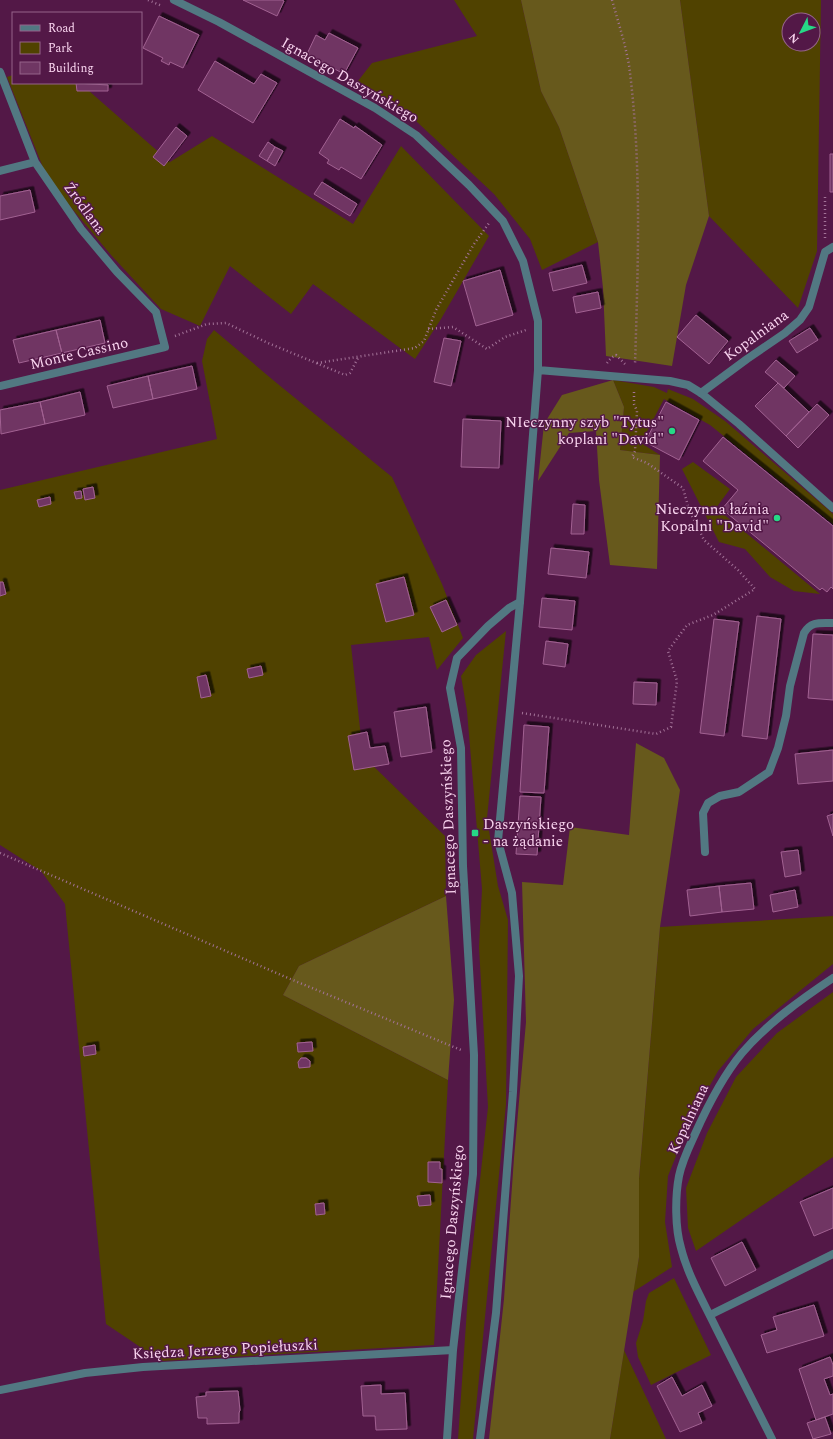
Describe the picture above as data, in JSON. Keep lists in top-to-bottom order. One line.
{"streets":{"street":["Ignacego Daszyńskiego","Źródlana","Kopalniana","Monte Cassino","Księdza Jerzego Popiełuszki"]},"crossings":[["Ignacego Daszyńskiego","Księdza Jerzego Popiełuszki"],["Źródlana","Monte Cassino"]],"places":{"other":["NIeczynny szyb \"Tytus\" koplani \"David\"","Nieczynna łaźnia Kopalni \"David\""],"transit":["Daszyńskiego - na żądanie"]},"legend":["Road","Park","Building"],"north":"bottom left"}
